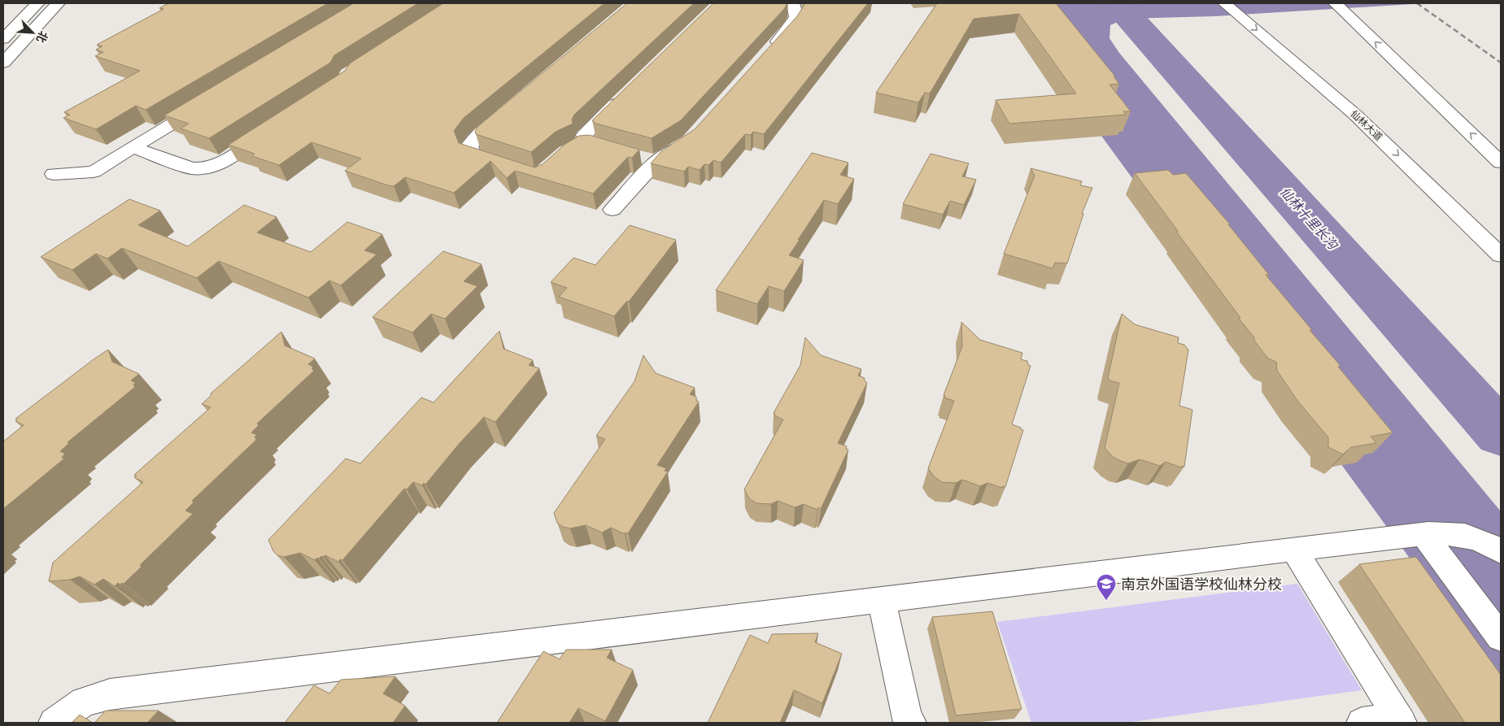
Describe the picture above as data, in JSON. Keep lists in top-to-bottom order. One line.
{"streets":{"main road":["仙林大道"]},"water":["仙林十里长沟"],"places":{"school or university":["南京外国语学校仙林分校"]},"north":"bottom right"}
